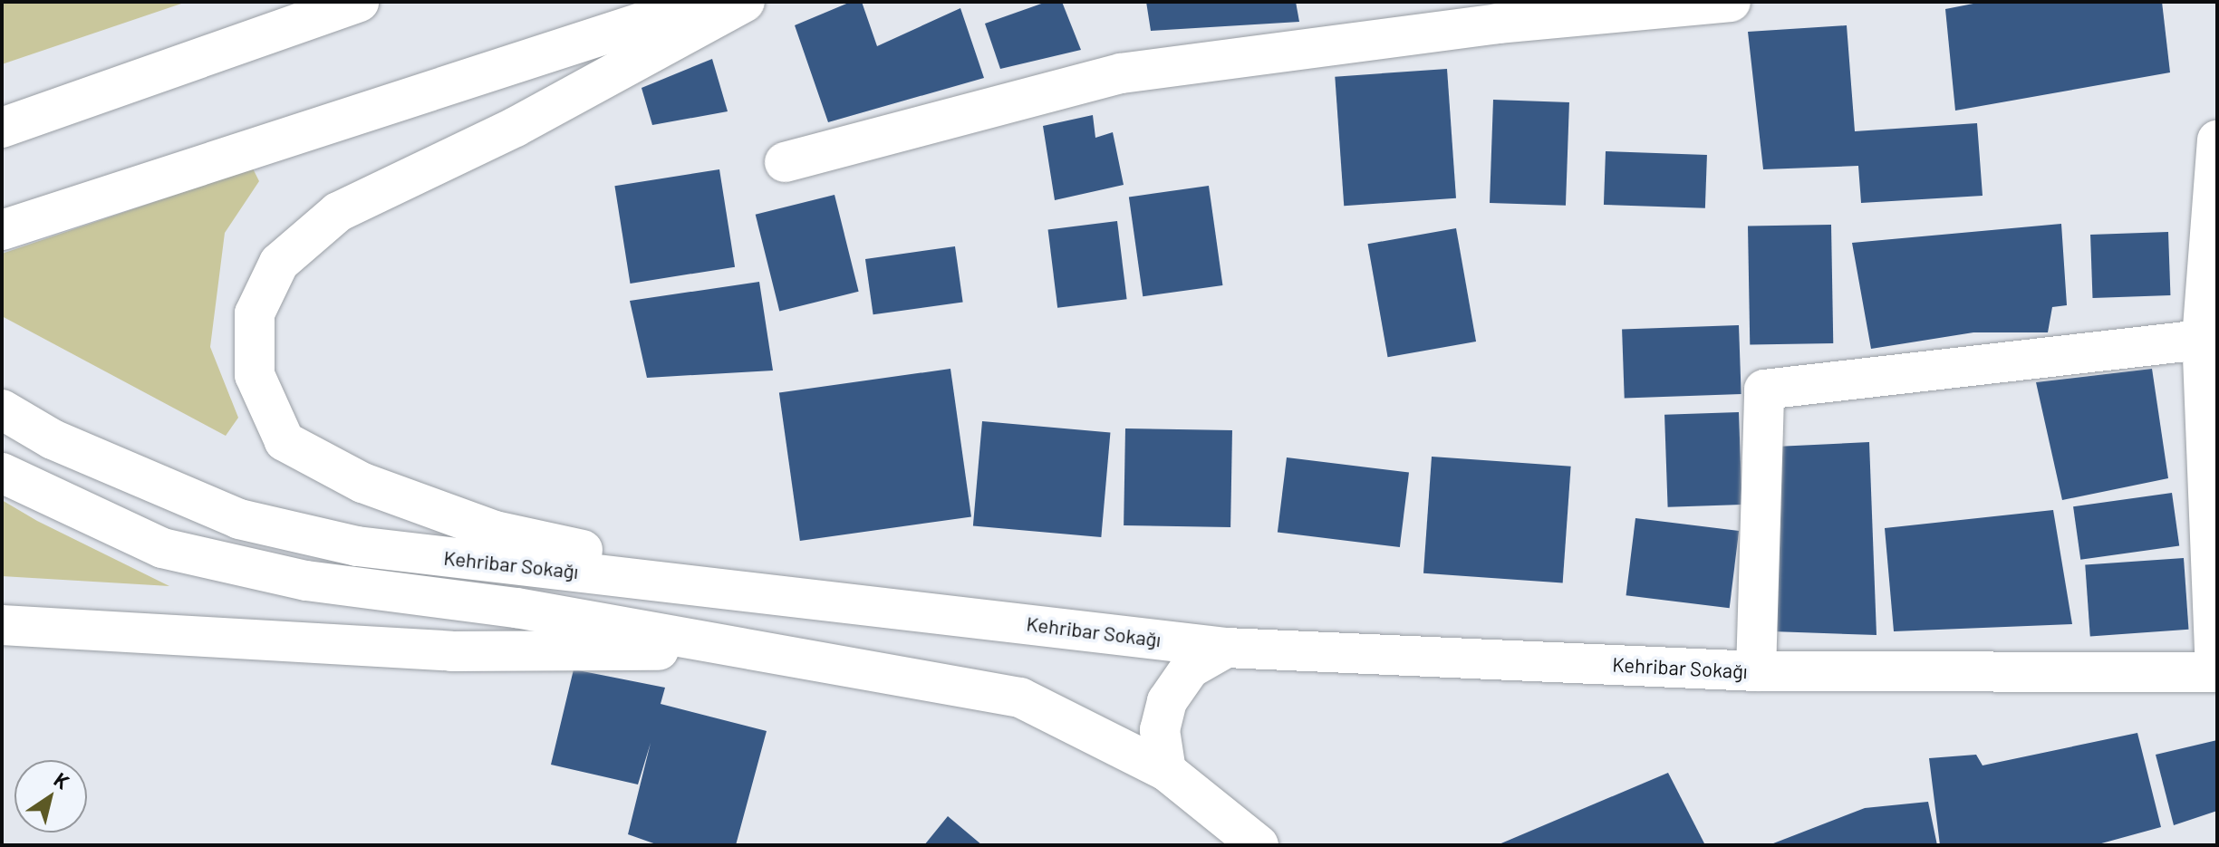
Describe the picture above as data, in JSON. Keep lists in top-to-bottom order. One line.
{"streets":{"main road":["Kehribar Sokağı"]},"north":"top right"}
